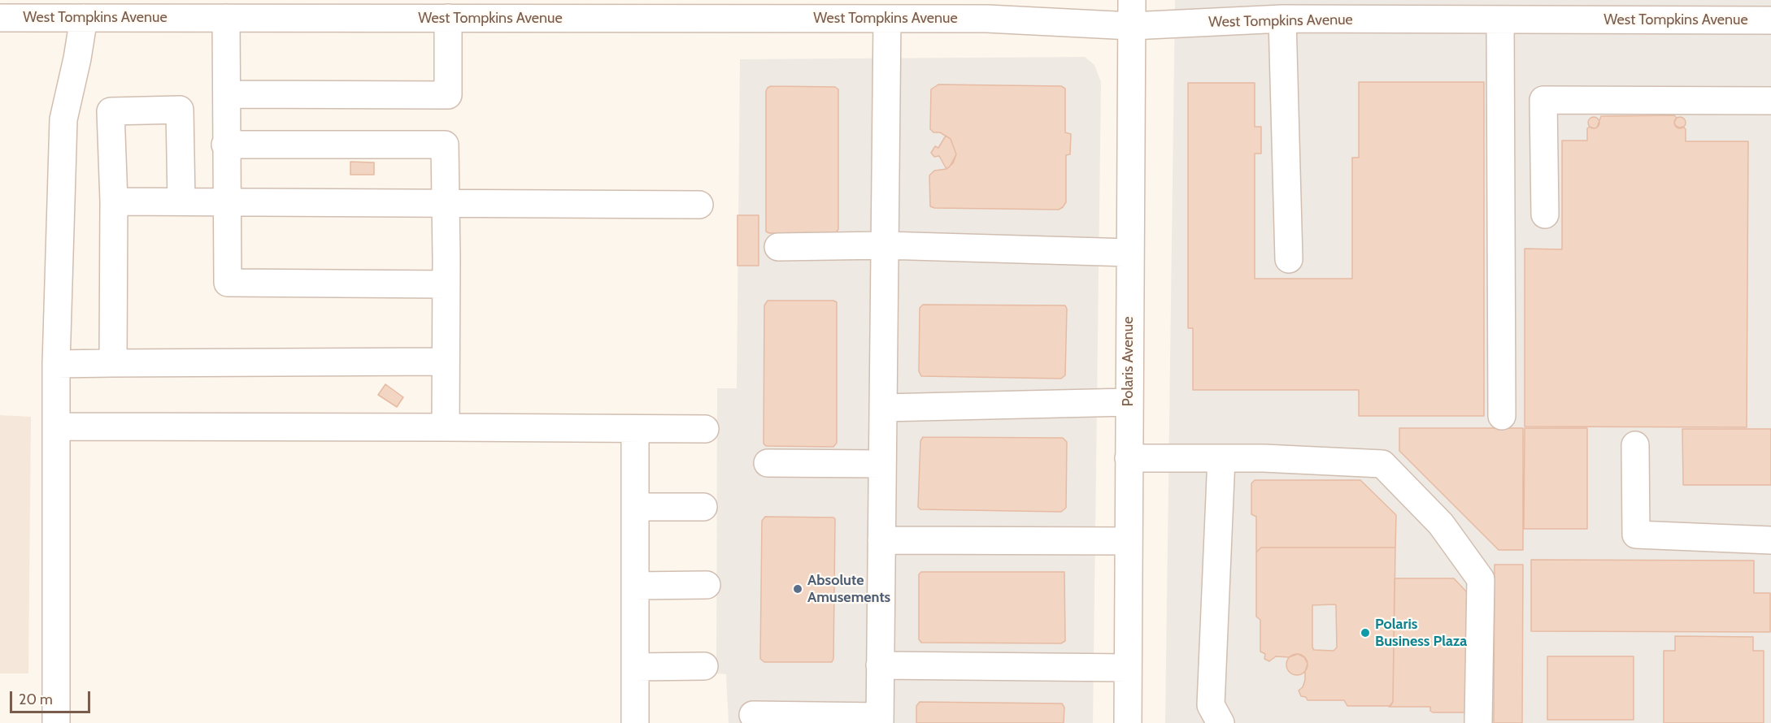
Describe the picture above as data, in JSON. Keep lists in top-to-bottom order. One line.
{"streets":{"street":["West Tompkins Avenue","Polaris Avenue"]},"crossings":[["West Tompkins Avenue","Polaris Avenue"]],"places":["Absolute Amusements","Polaris Business Plaza"],"scale_bar":"20 m"}
